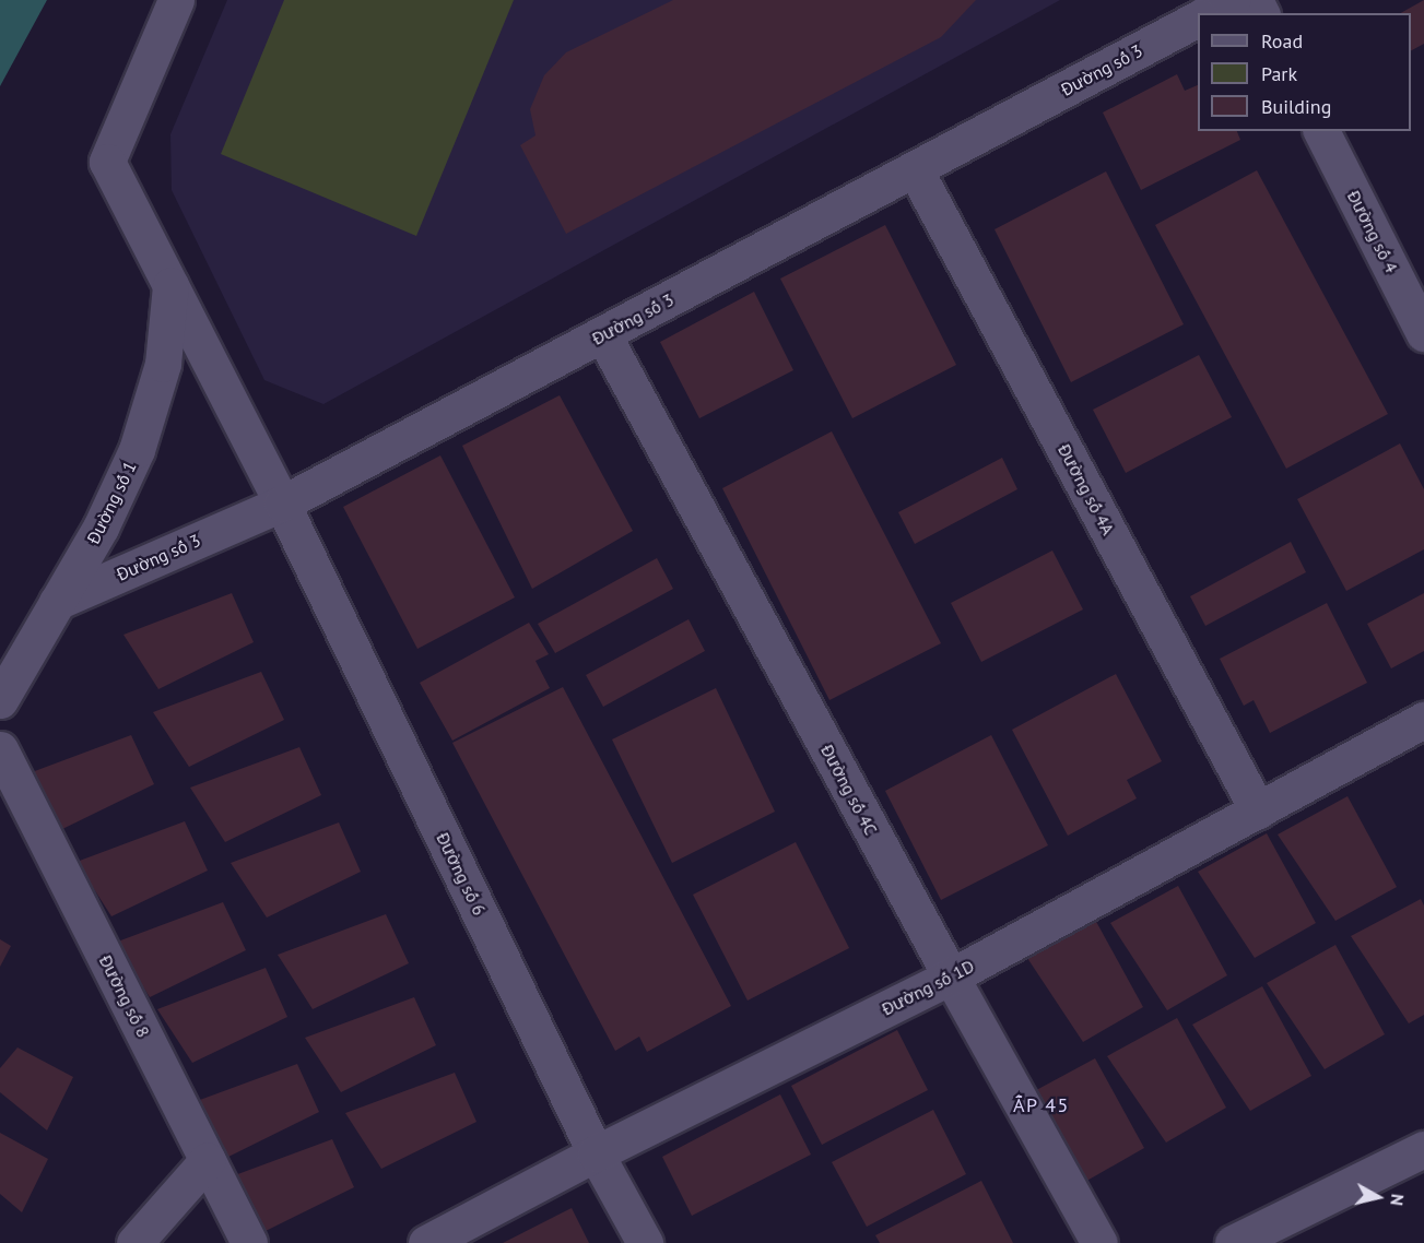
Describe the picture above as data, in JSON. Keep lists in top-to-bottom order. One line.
{"streets":{"street":["Đường số 3","Đường số 4","Đường số 4A","Đường số 1","Đường số 4C","Đường số 6","Đường số 1D","Đường số 8"]},"crossings":[["Đường số 3","Đường số 4A"],["Đường số 3","Đường số 1"],["Đường số 3","Đường số 4C"],["Đường số 3","Đường số 6"],["Đường số 4A","Đường số 1D"],["Đường số 4C","Đường số 1D"],["Đường số 6","Đường số 1D"]],"districts":["ẤP 45"],"legend":["Road","Park","Building"],"north":"right"}
